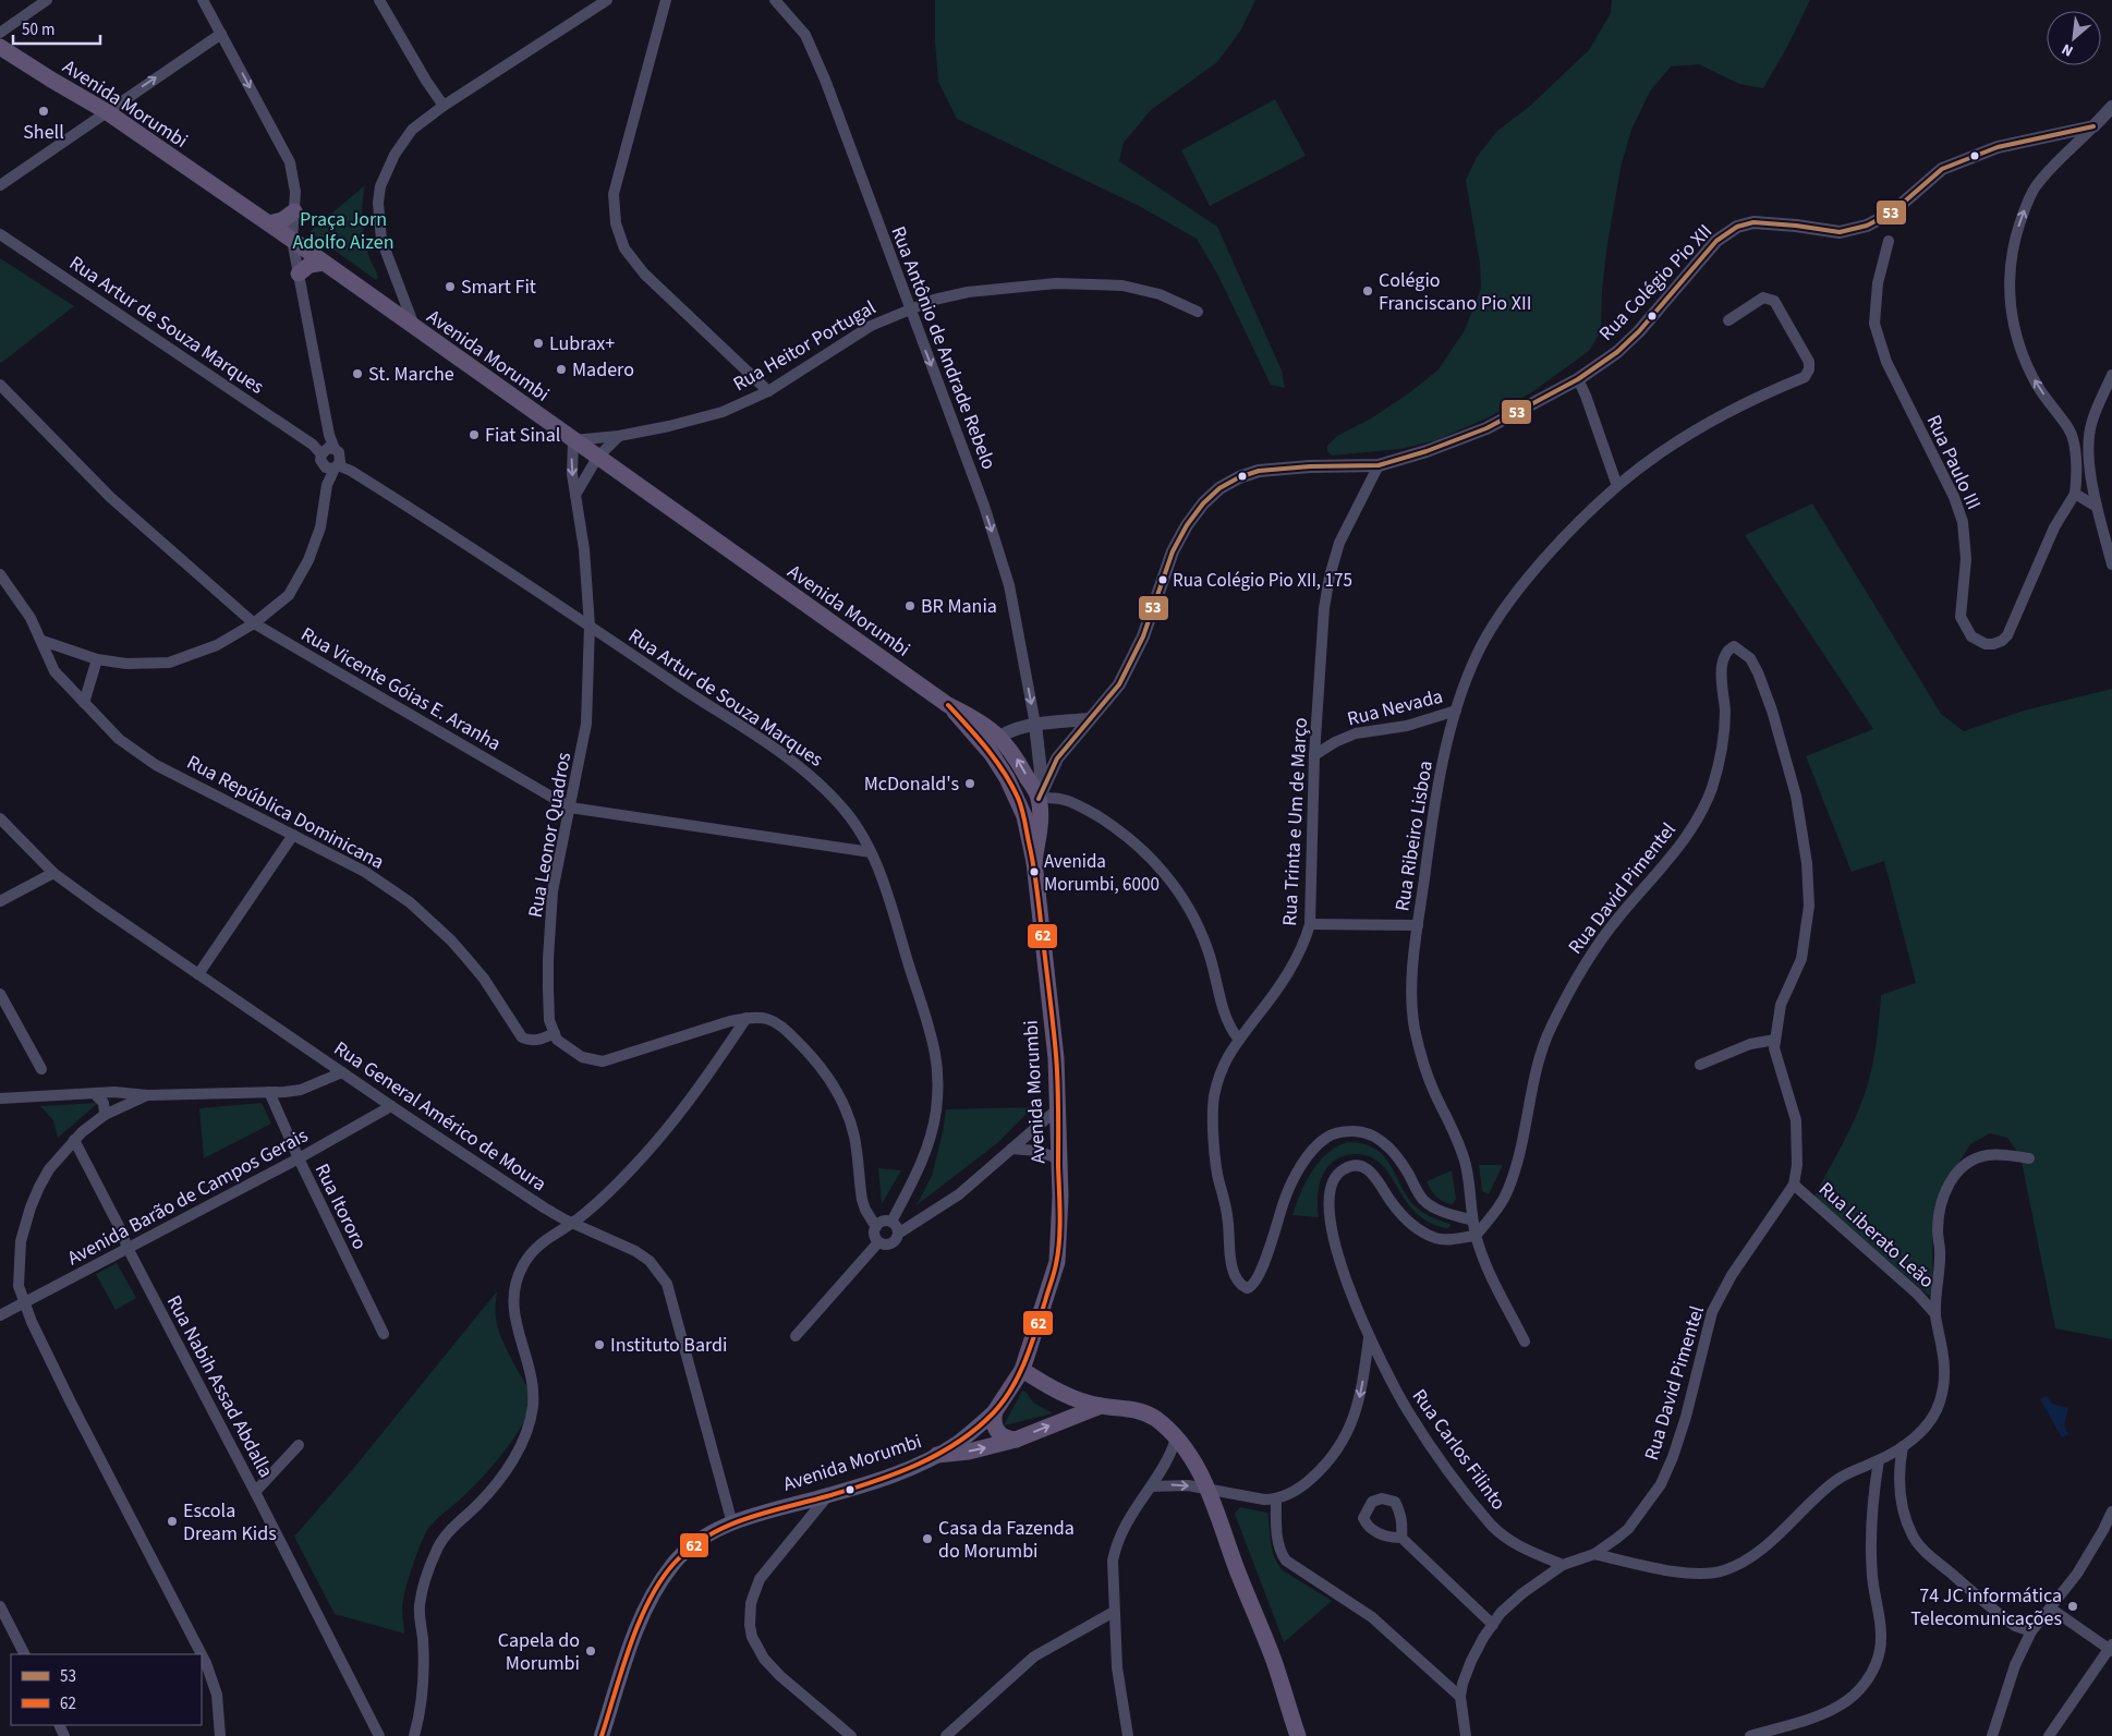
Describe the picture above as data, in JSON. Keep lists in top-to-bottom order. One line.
{"streets":{"main road":["Avenida Morumbi"],"street":["Rua Colégio Pio XII","Rua Artur de Souza Marques","Rua Heitor Portugal","Rua Antônio de Andrade Rebelo","Rua Paulo III","Rua Vicente Góias E. Aranha","Rua Nevada","Rua República Dominicana","Rua Trinta e Um de Março","Rua Leonor Quadros","Rua Ribeiro Lisboa","Rua David Pimentel","Rua General Américo de Moura","Avenida Barão de Campos Gerais","Rua Itororo","Rua Liberato Leão","Rua Nabih Assad Abdalla","Rua Carlos Filinto"]},"crossings":[["Avenida Morumbi","Rua Colégio Pio XII"],["Avenida Morumbi","Rua Heitor Portugal"],["Avenida Morumbi","Rua Leonor Quadros"],["Avenida Morumbi","Rua General Américo de Moura"],["Rua Colégio Pio XII","Rua Trinta e Um de Março"],["Rua Artur de Souza Marques","Rua Vicente Góias E. Aranha"],["Rua Artur de Souza Marques","Rua Leonor Quadros"],["Rua Heitor Portugal","Rua Antônio de Andrade Rebelo"],["Rua Heitor Portugal","Rua Leonor Quadros"],["Rua Vicente Góias E. Aranha","Rua Leonor Quadros"],["Rua Nevada","Rua Trinta e Um de Março"],["Rua Nevada","Rua Ribeiro Lisboa"],["Rua República Dominicana","Rua Leonor Quadros"],["Rua Trinta e Um de Março","Rua Ribeiro Lisboa"],["Rua Ribeiro Lisboa","Rua David Pimentel"],["Rua Ribeiro Lisboa","Rua Carlos Filinto"],["Rua David Pimentel","Rua Liberato Leão"],["Rua David Pimentel","Rua Carlos Filinto"],["Rua General Américo de Moura","Avenida Barão de Campos Gerais"],["Avenida Barão de Campos Gerais","Rua Itororo"],["Avenida Barão de Campos Gerais","Rua Nabih Assad Abdalla"]],"one_way":["Rua Antônio de Andrade Rebelo"],"parks":["Praça Jorn Adolfo Aizen"],"places":["Shell","Smart Fit","Colégio Franciscano Pio XII","Lubrax+","Madero","St. Marche","Fiat Sinal","Rua Colégio Pio XII, 175","BR Mania","McDonald's","Avenida Morumbi, 6000","Instituto Bardi","Escola Dream Kids","Casa da Fazenda do Morumbi","74 JC informática Telecomunicações","Capela do Morumbi"],"lines":["transit line 53","transit line 62"],"legend":["53","62"],"scale_bar":"50 m","north":"bottom left"}
